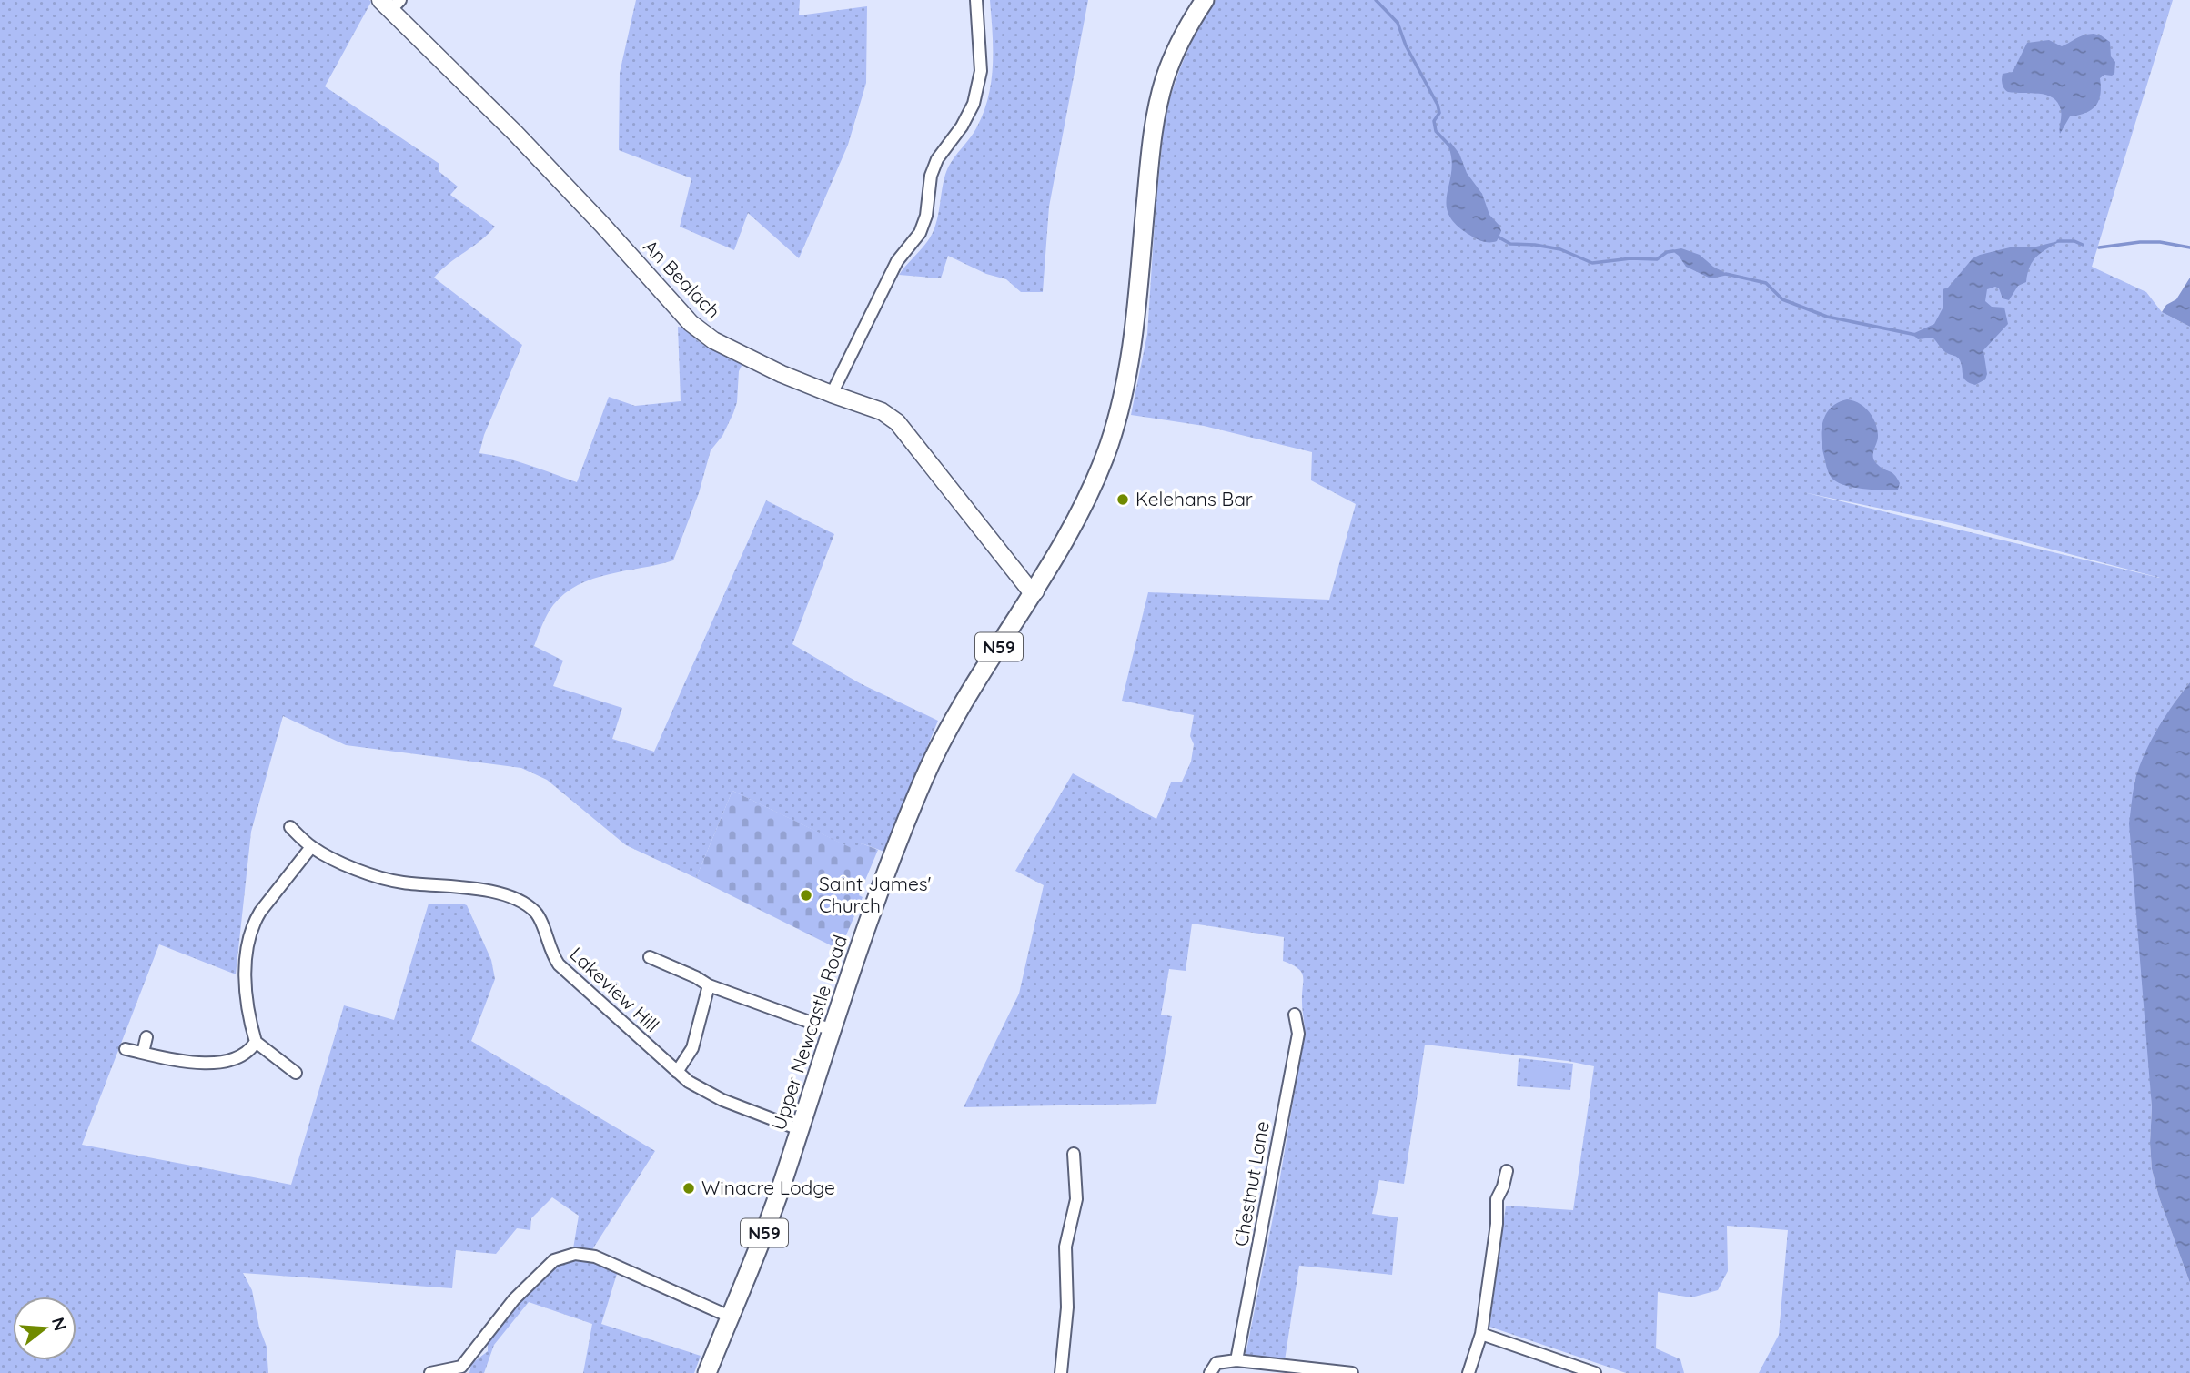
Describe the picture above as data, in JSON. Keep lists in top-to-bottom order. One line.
{"streets":{"main road":["N59","Upper Newcastle Road"],"street":["An Bealach","Lakeview Hill","Chestnut Lane"]},"crossings":[["An Bealach","Upper Newcastle Road"],["Lakeview Hill","Upper Newcastle Road"]],"places":["Kelehans Bar","Saint James' Church","Winacre Lodge"],"north":"right"}
